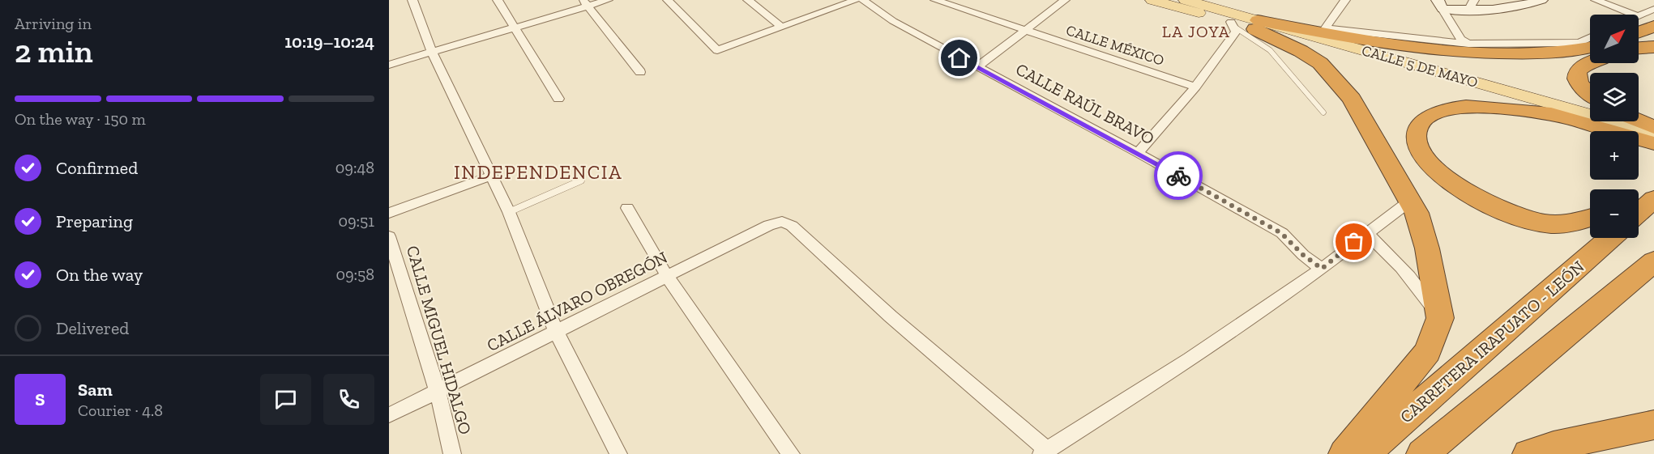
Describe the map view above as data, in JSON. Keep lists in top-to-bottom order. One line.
{"streets":{"highway":["CARRETERA IRAPUATO - LEÓN"],"main road":["CALLE 5 DE MAYO"],"street":["CALLE MÉXICO","CALLE RAÚL BRAVO","CALLE ÁLVARO OBREGÓN","CALLE MIGUEL HIDALGO"]},"crossings":[["CALLE ÁLVARO OBREGÓN","CALLE MIGUEL HIDALGO"]],"districts":["LA JOYA","INDEPENDENCIA"],"north":"top right","page":{"heading":["2 min","Arriving in","10:19–10:24"],"panel":["Sam","Courier · 4.8"],"map_buttons":["+","−"],"bar":"On the way · 150 m","list":[["Confirmed","09:48"],["Preparing","09:51"],["On the way","09:58"],"Delivered"],"round":"S"}}
